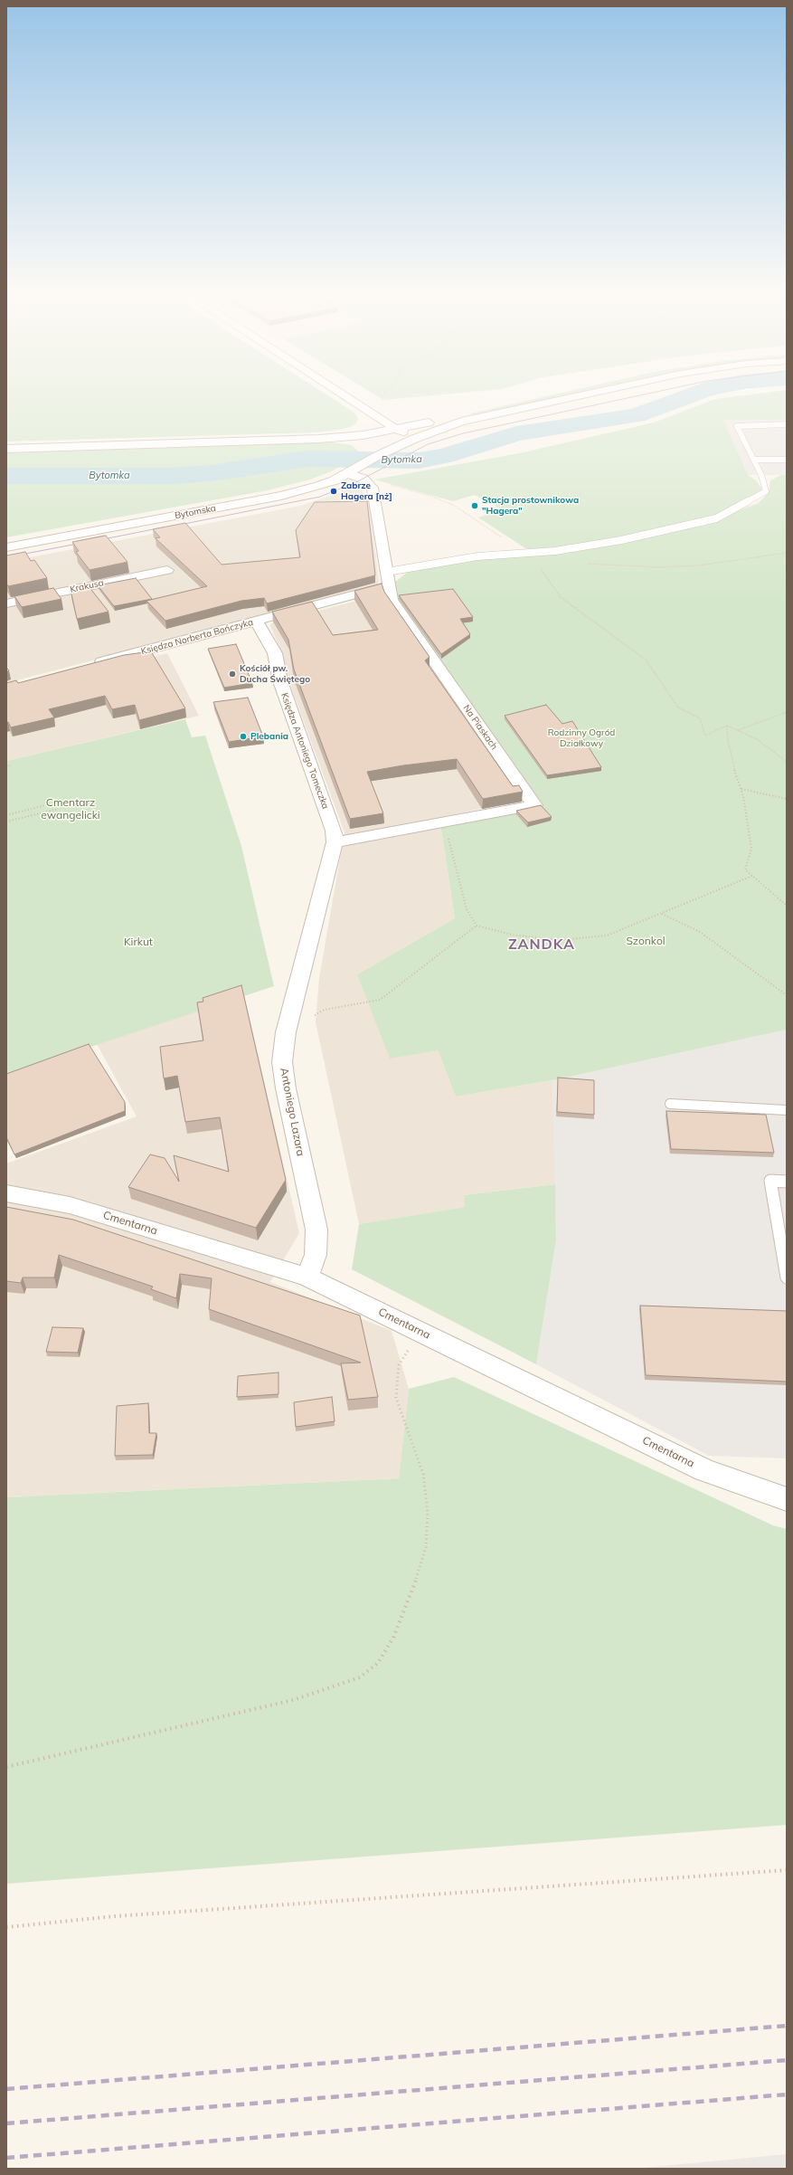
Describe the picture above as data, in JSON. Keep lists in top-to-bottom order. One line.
{"streets":{"street":["Bytomska","Krakusa","Księdza Norberta Bończyka","Na Piaskach","Księdza Antoniego Tomeczka","Antoniego Lazara","Cmentarna"]},"crossings":[["Księdza Norberta Bończyka","Na Piaskach"],["Księdza Norberta Bończyka","Księdza Antoniego Tomeczka"],["Na Piaskach","Księdza Antoniego Tomeczka"],["Na Piaskach","Antoniego Lazara"],["Księdza Antoniego Tomeczka","Antoniego Lazara"],["Antoniego Lazara","Cmentarna"]],"districts":["ZANDKA"],"water":["Bytomka"],"parks":["Rodzinny Ogród Działkowy","Cmentarz ewangelicki","Szonkol","Kirkut"],"places":["Zabrze Hagera [nż]","Stacja prostownikowa \"Hagera\"","Kościół pw. Ducha Świętego","Plebania"]}
